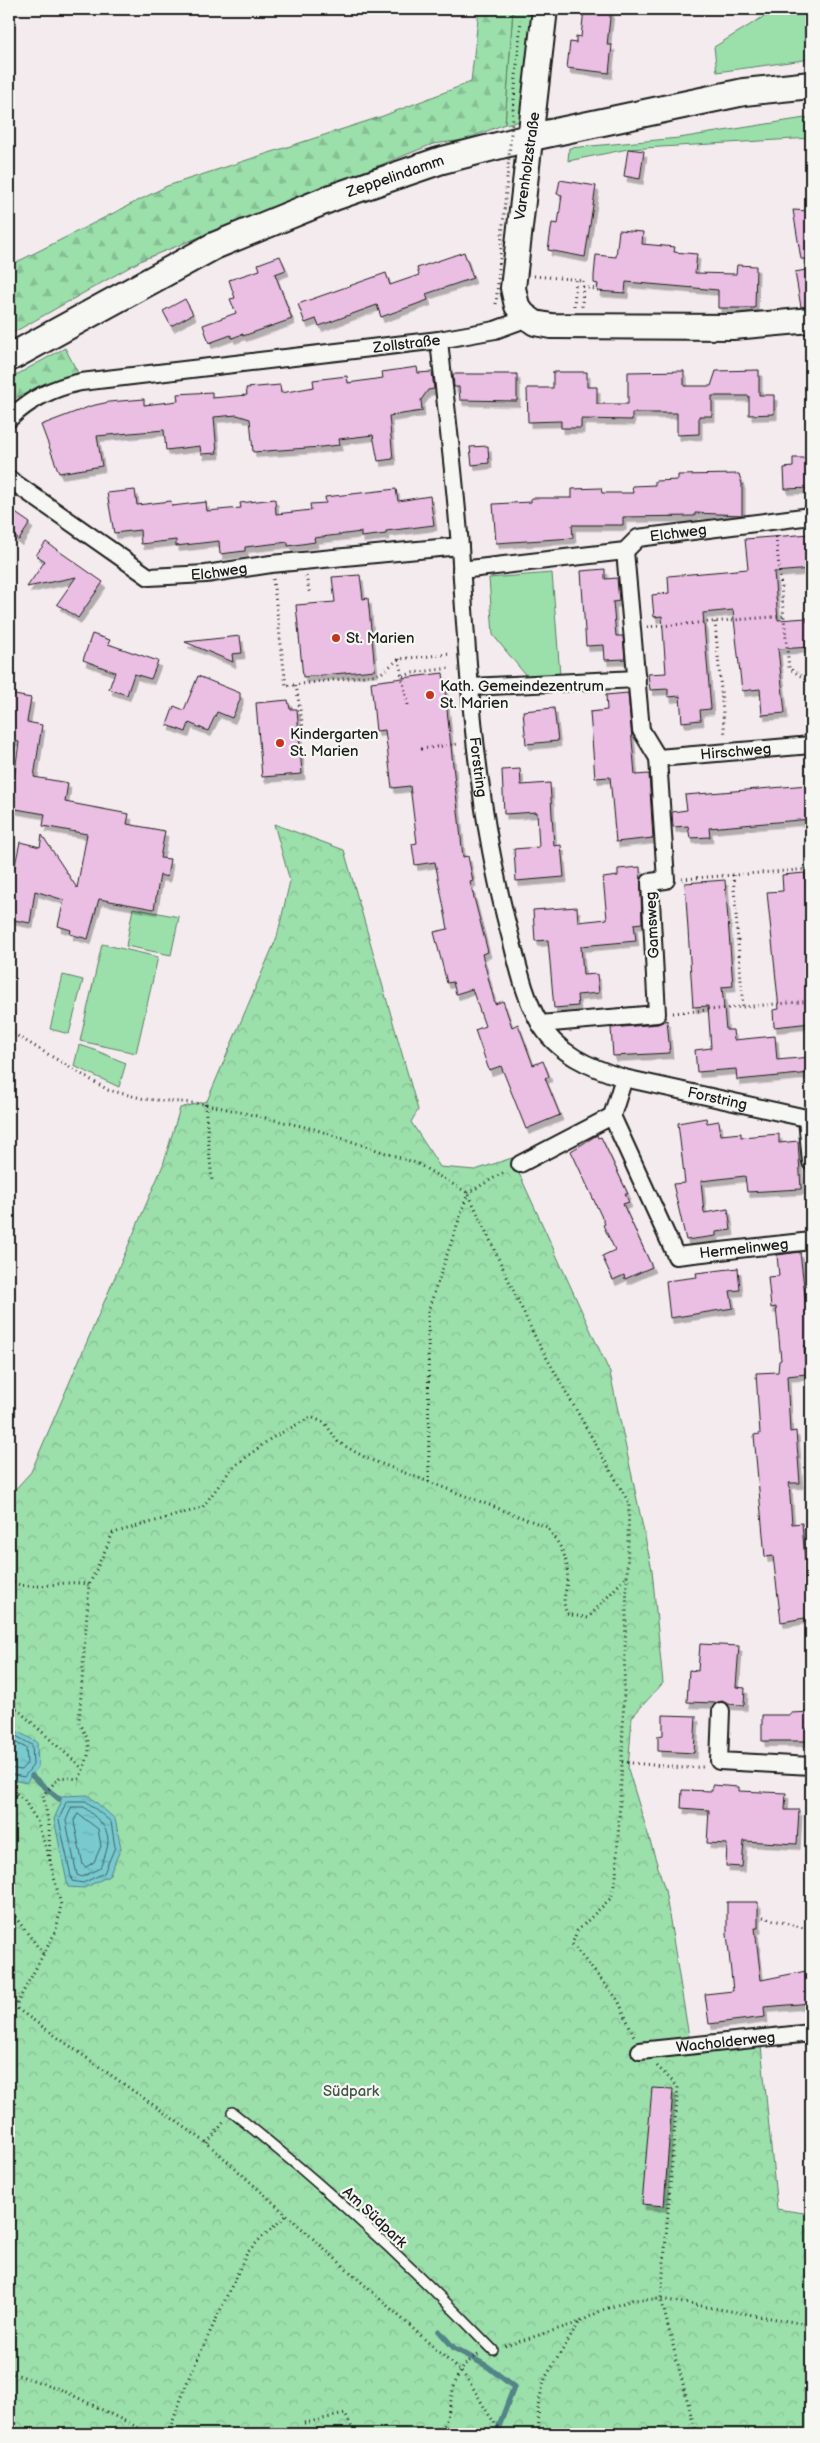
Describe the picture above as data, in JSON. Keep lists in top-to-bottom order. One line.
{"streets":{"main road":["Zeppelindamm"],"street":["Varenholzstraße","Zollstraße","Elchweg","Hirschweg","Forstring","Gamsweg","Hermelinweg","Wacholderweg"],"lane":["Am Südpark"]},"crossings":[["Varenholzstraße","Zeppelindamm"],["Varenholzstraße","Zollstraße"],["Zollstraße","Forstring"],["Elchweg","Forstring"],["Elchweg","Gamsweg"],["Hirschweg","Gamsweg"]],"parks":["Südpark"],"places":["St. Marien","Kath. Gemeindezentrum St. Marien","Kindergarten St. Marien"]}
